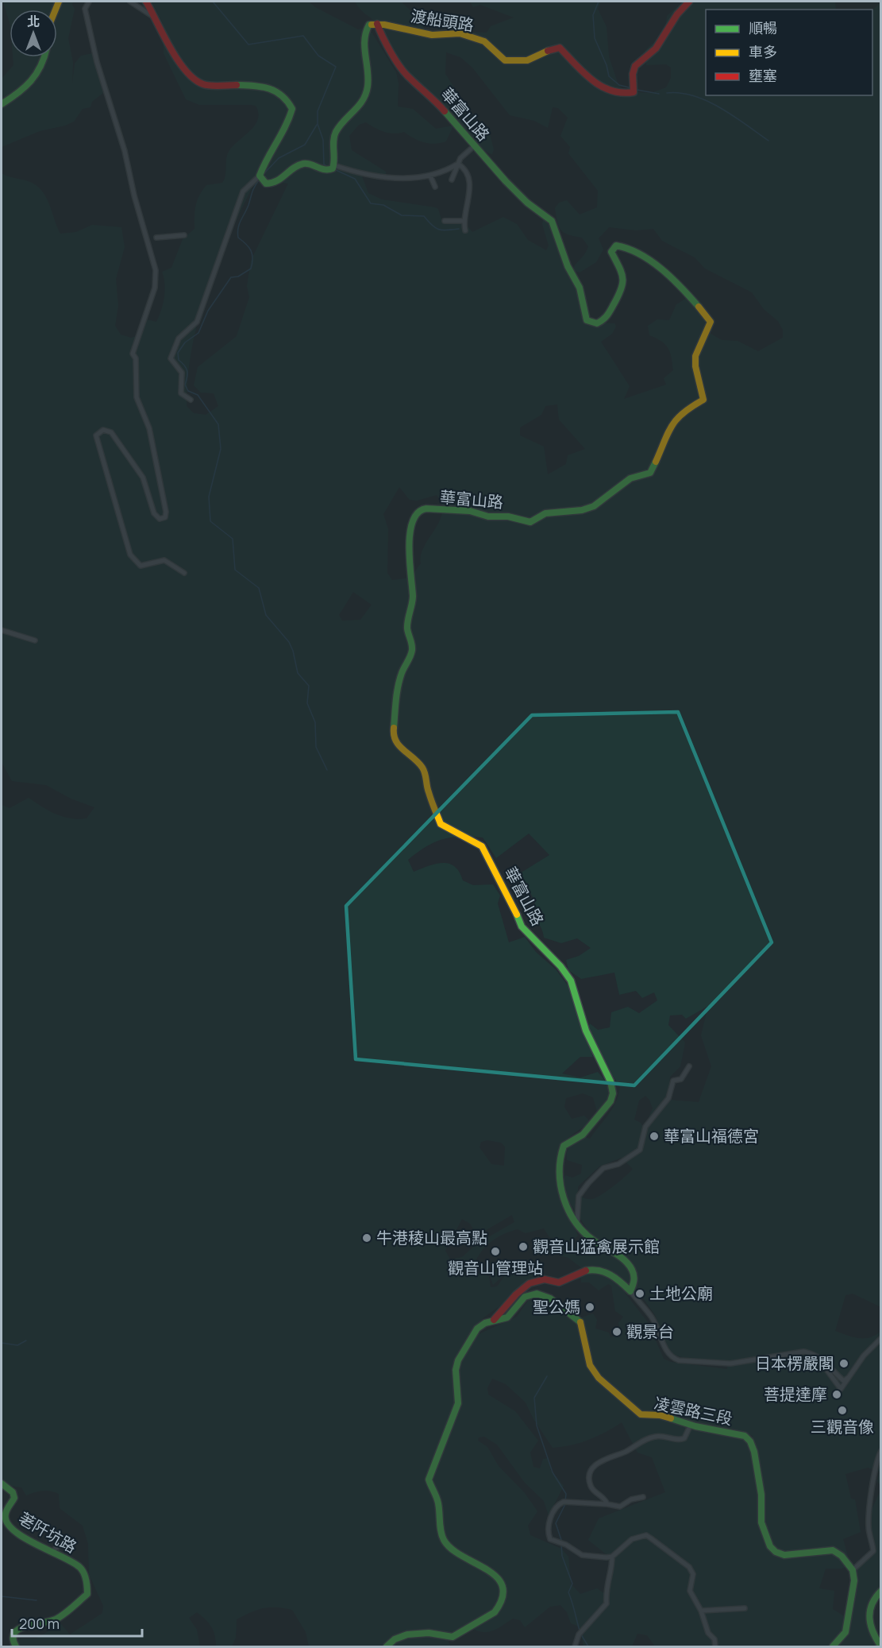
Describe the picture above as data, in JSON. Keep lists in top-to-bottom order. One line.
{"streets":{"street":["渡船頭路","華富山路","凌雲路三段","荖阡坑路"]},"crossings":[["渡船頭路","華富山路"]],"places":["華富山福德宮","牛港稜山最高點","觀音山猛禽展示館","觀音山管理站","土地公廟","聖公媽","觀景台","日本楞嚴閣","菩提達摩","三觀音像"],"legend":["順暢","車多","壅塞"],"scale_bar":"200 m","north":"top"}
